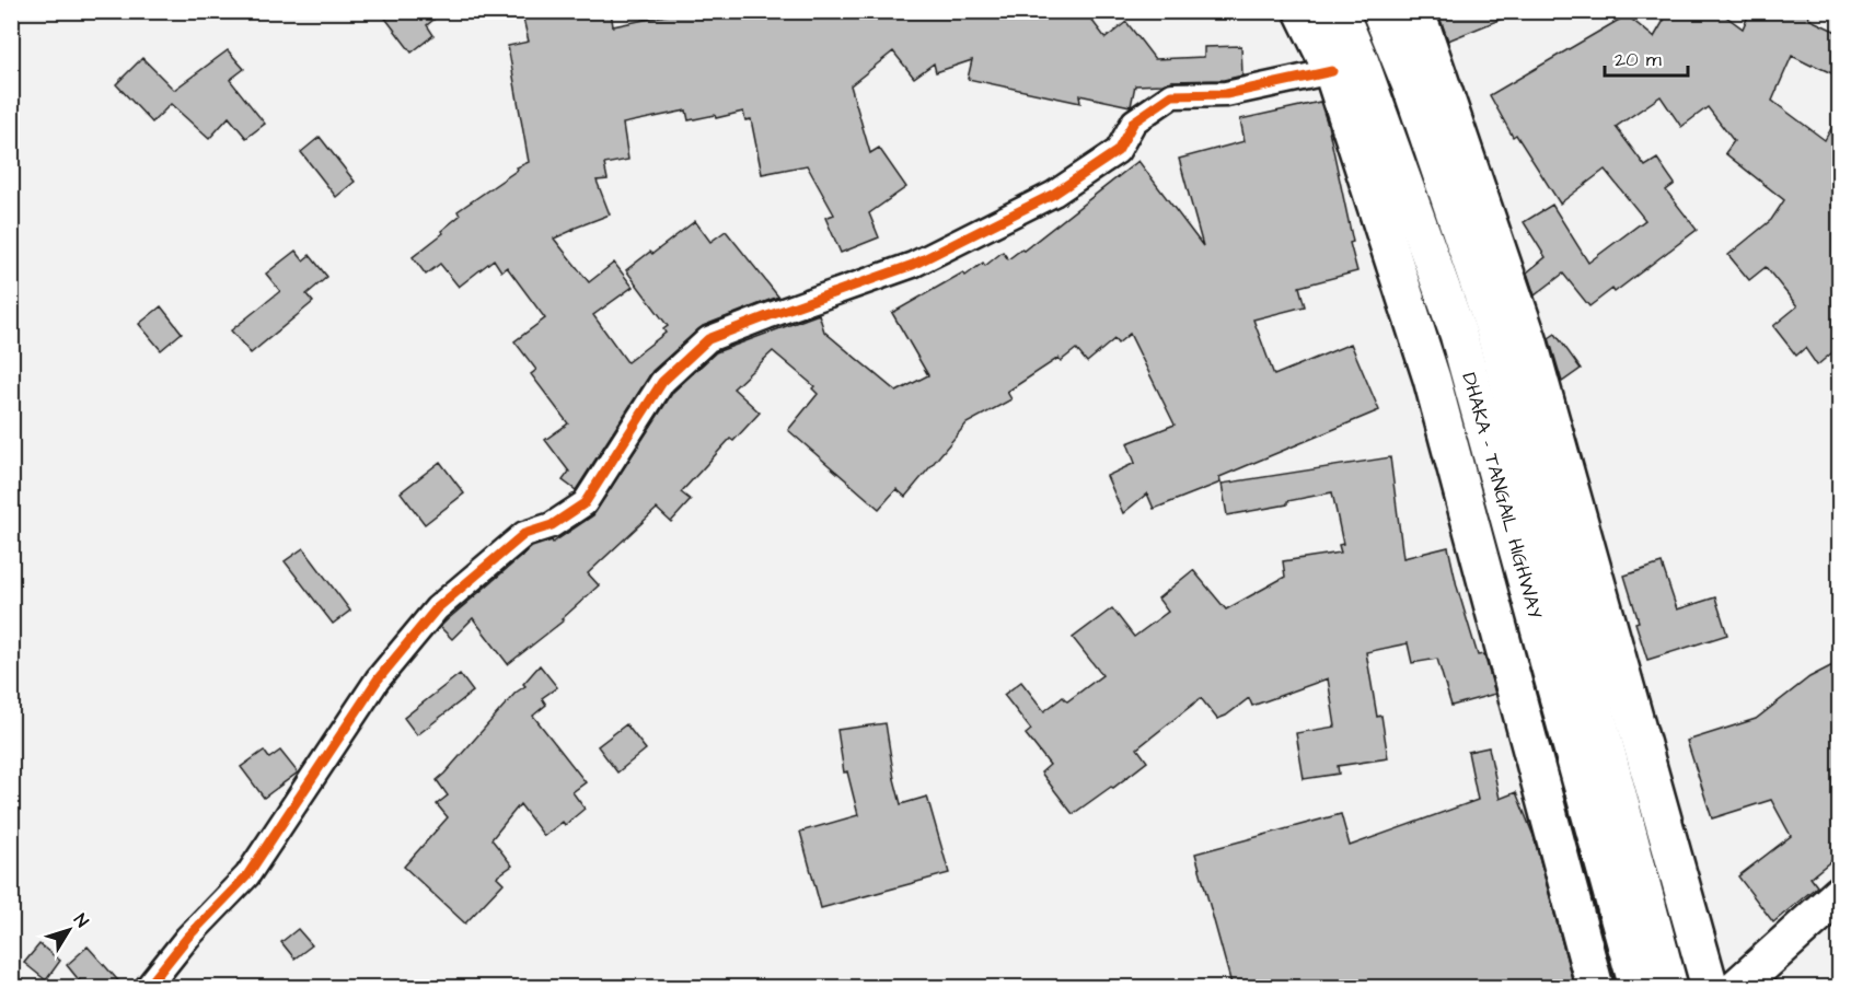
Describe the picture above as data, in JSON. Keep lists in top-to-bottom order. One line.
{"streets":{"main road":["DHAKA - TANGAIL HIGHWAY"]},"scale_bar":"20 m","north":"top right"}
